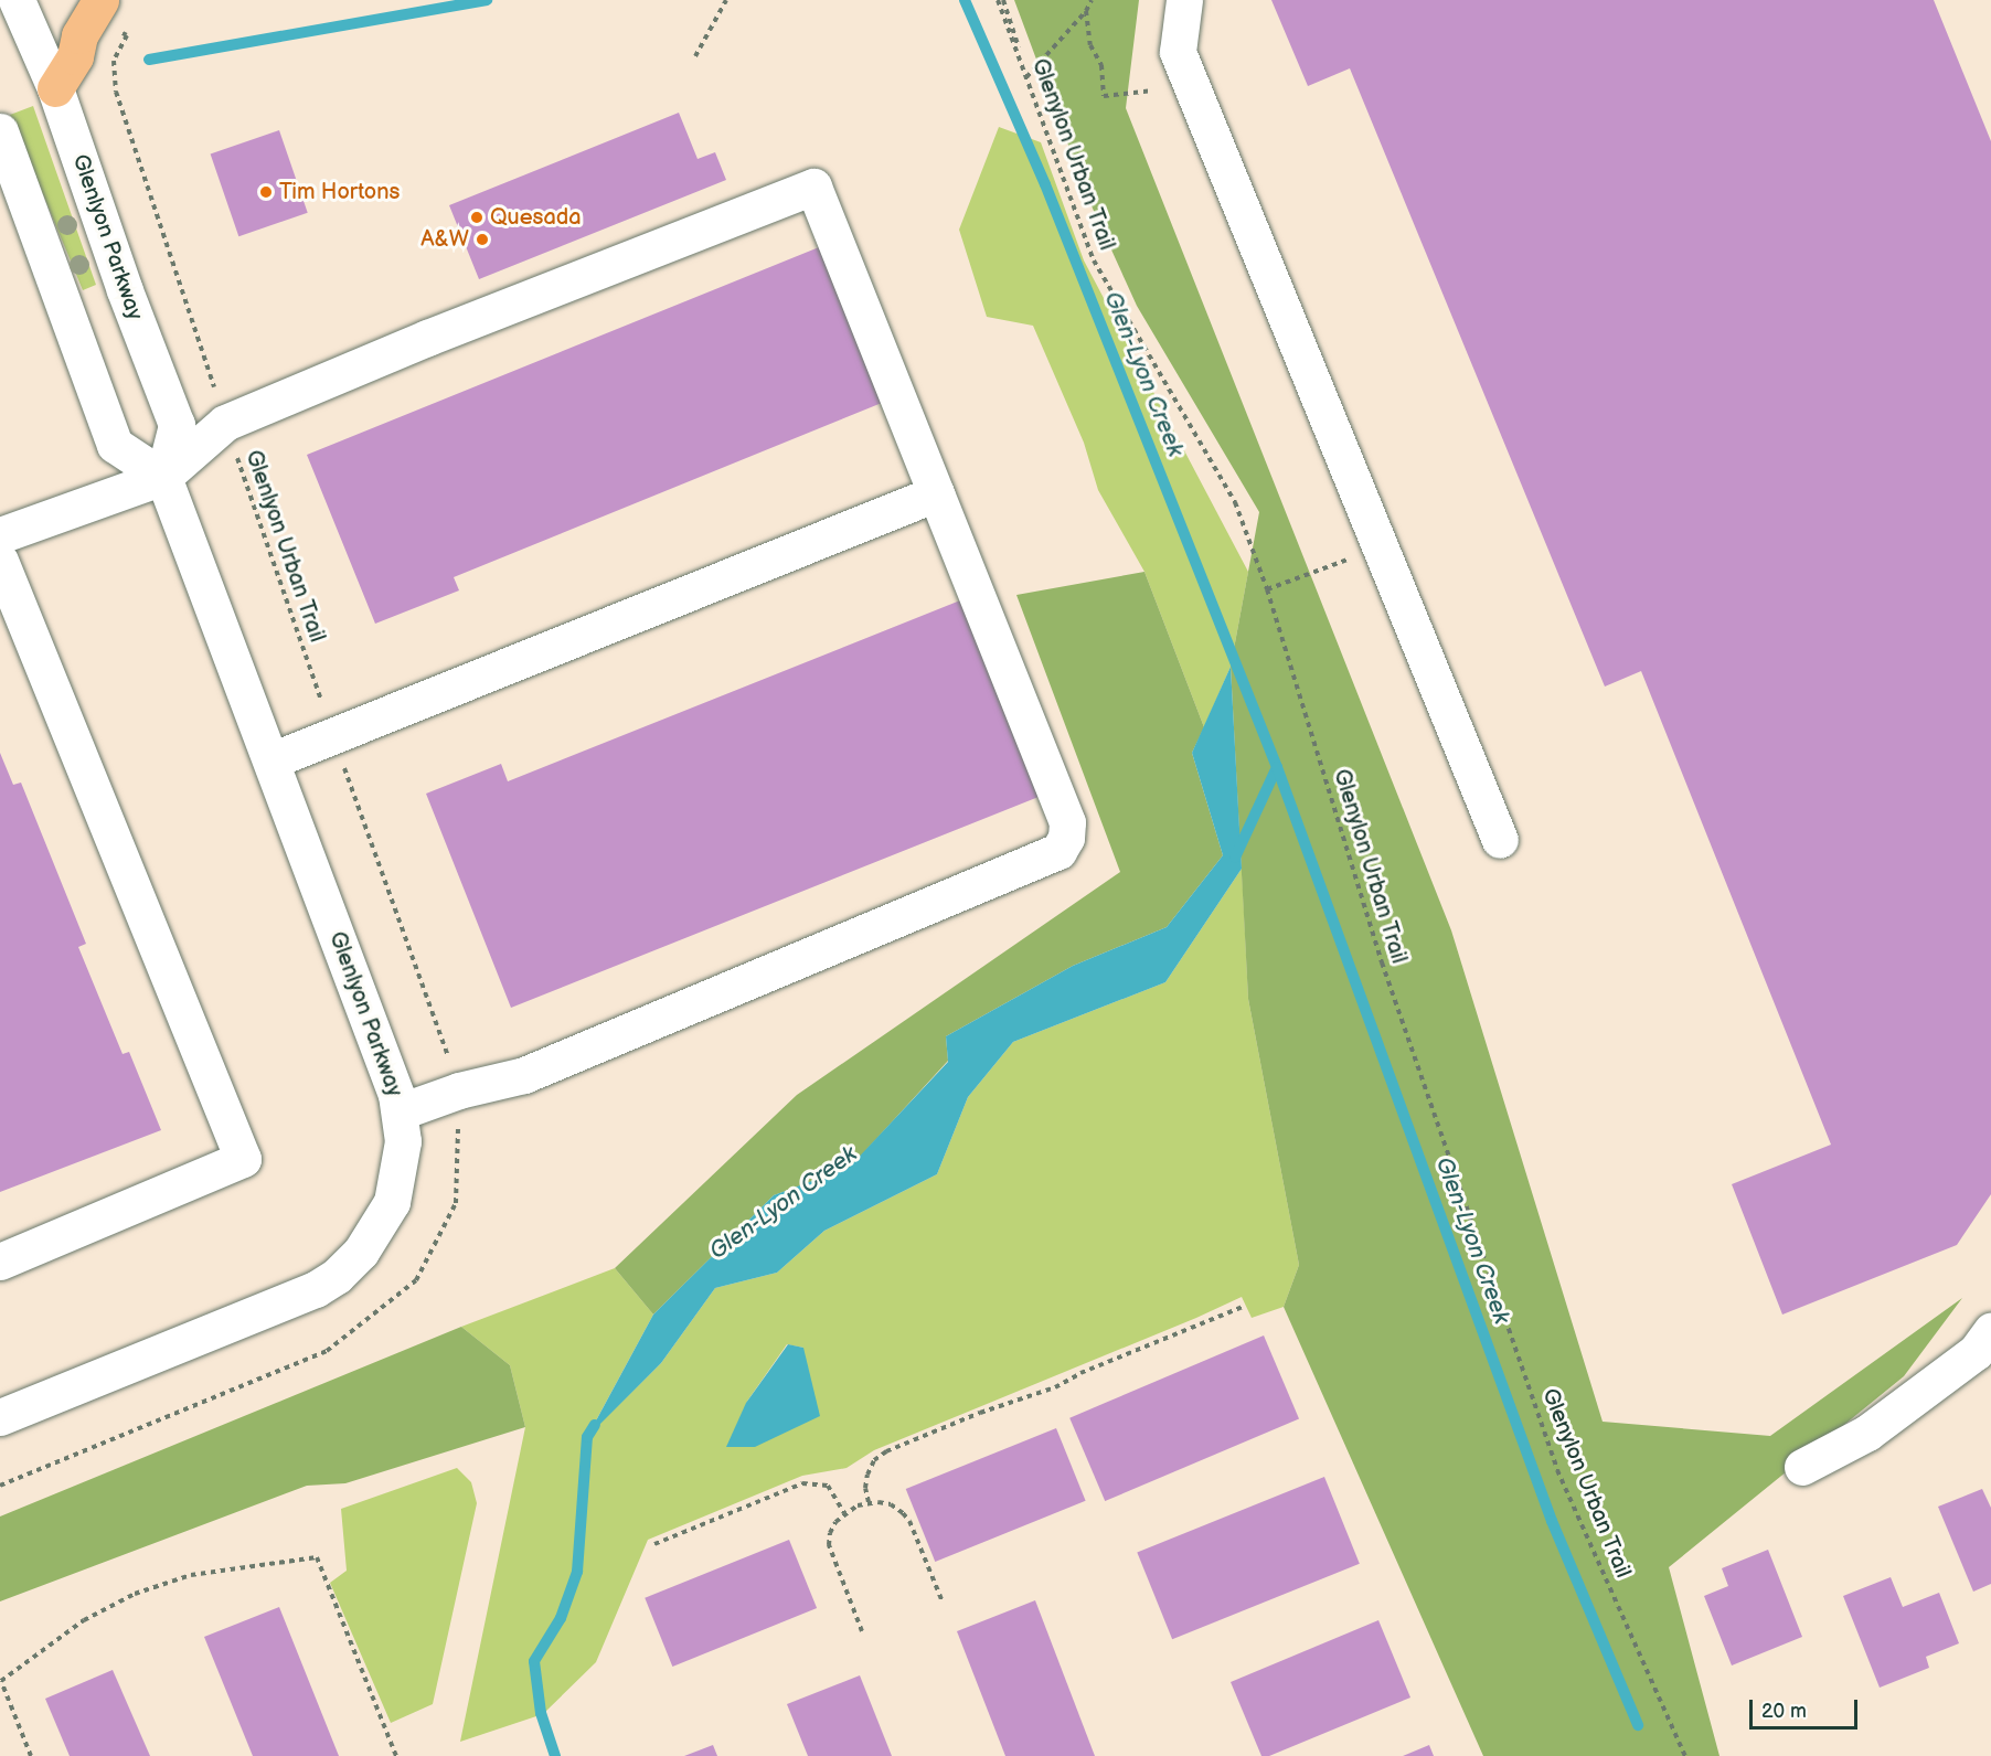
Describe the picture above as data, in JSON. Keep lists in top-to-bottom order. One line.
{"streets":{"street":["Glenlyon Parkway"],"path":["Glenylon Urban Trail","Glenlyon Urban Trail"]},"water":["Glen-Lyon Creek"],"places":["Tim Hortons","Quesada","A&W"],"scale_bar":"20 m"}
